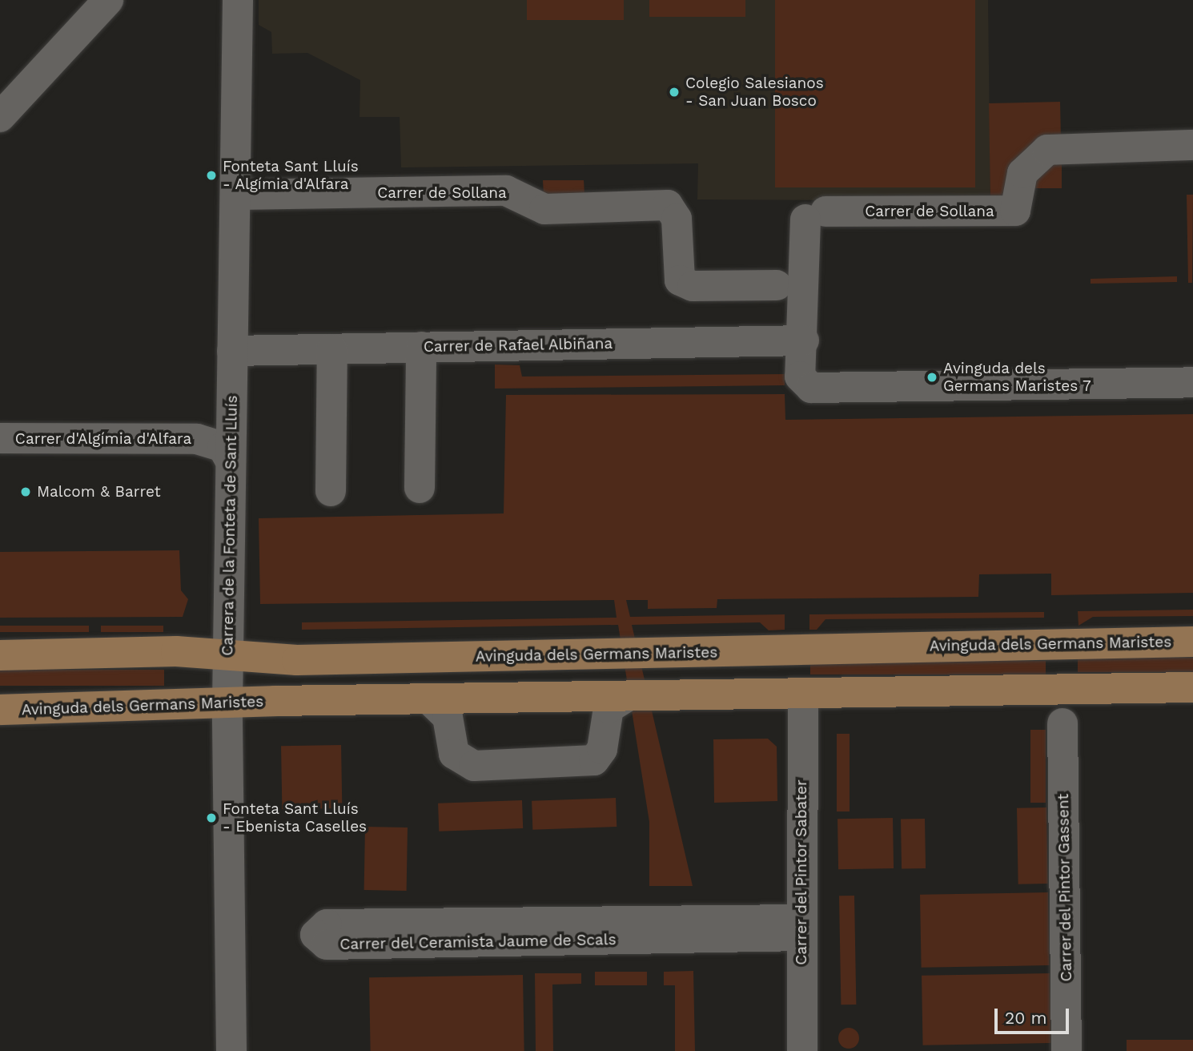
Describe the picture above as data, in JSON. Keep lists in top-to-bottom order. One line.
{"streets":{"main road":["Avinguda dels Germans Maristes"],"street":["Carrer de Sollana","Carrer de Rafael Albiñana","Carrer d'Algímia d'Alfara","Carrera de la Fonteta de Sant Lluís","Carrer del Pintor Sabater","Carrer del Pintor Gassent","Carrer del Ceramista Jaume de Scals"]},"crossings":[["Carrer de Sollana","Carrer de Rafael Albiñana"],["Carrer de Sollana","Carrera de la Fonteta de Sant Lluís"],["Carrer de Rafael Albiñana","Carrera de la Fonteta de Sant Lluís"],["Carrer d'Algímia d'Alfara","Carrera de la Fonteta de Sant Lluís"],["Carrera de la Fonteta de Sant Lluís","Avinguda dels Germans Maristes"],["Avinguda dels Germans Maristes","Carrer del Pintor Sabater"],["Carrer del Pintor Sabater","Carrer del Ceramista Jaume de Scals"]],"places":["Colegio Salesianos - San Juan Bosco","Fonteta Sant Lluís - Algímia d'Alfara","Avinguda dels Germans Maristes 7","Malcom & Barret","Fonteta Sant Lluís - Ebenista Caselles"],"scale_bar":"20 m"}
